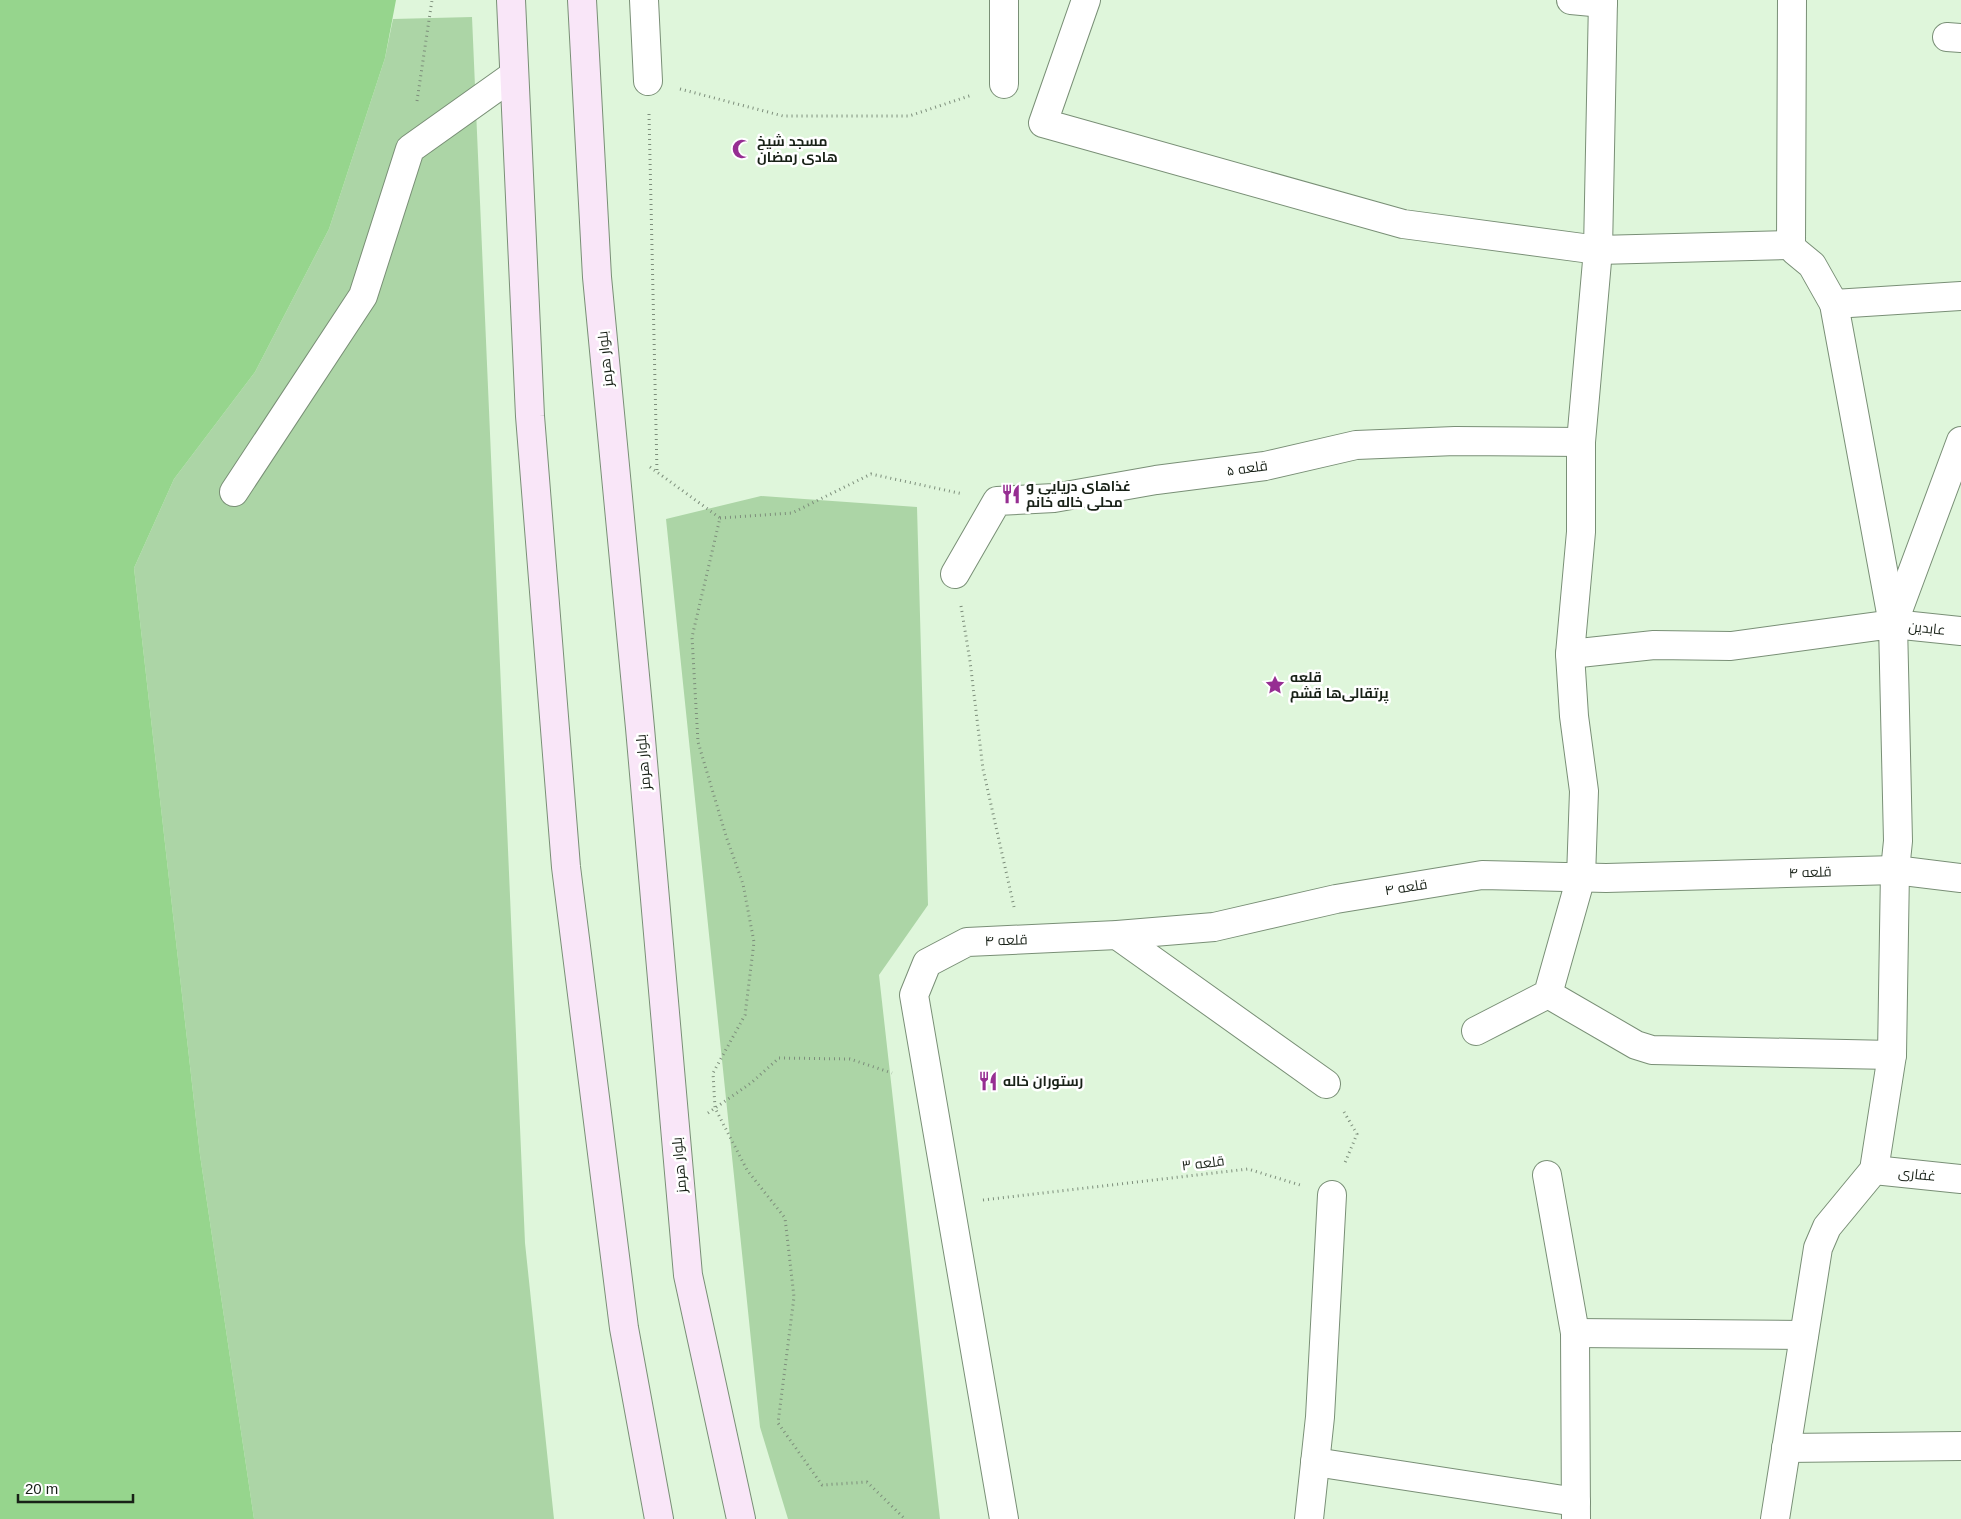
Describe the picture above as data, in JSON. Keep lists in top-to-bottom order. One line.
{"streets":{"main road":["بلوار هرمز"],"street":["قلعه ۵","عابدین","قلعه ۴","غفاری"],"path":["قلعه ۳"]},"places":{"mosque":["مسجد شیخ هادی رمضان"],"restaurant":["غذاهای دریایی و محلی خاله‌ خانم","رستوران خاله"],"place":["قلعه پرتقالی‌ها قشم"]},"scale_bar":"20 m"}
